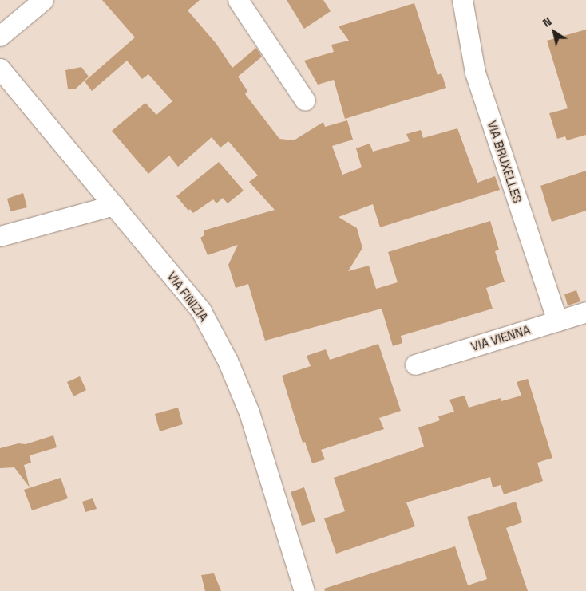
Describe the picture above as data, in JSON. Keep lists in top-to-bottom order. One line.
{"streets":{"street":["VIA BRUXELLES","VIA FINIZIA","VIA VIENNA"]},"crossings":[["VIA BRUXELLES","VIA VIENNA"]],"north":"top left"}
